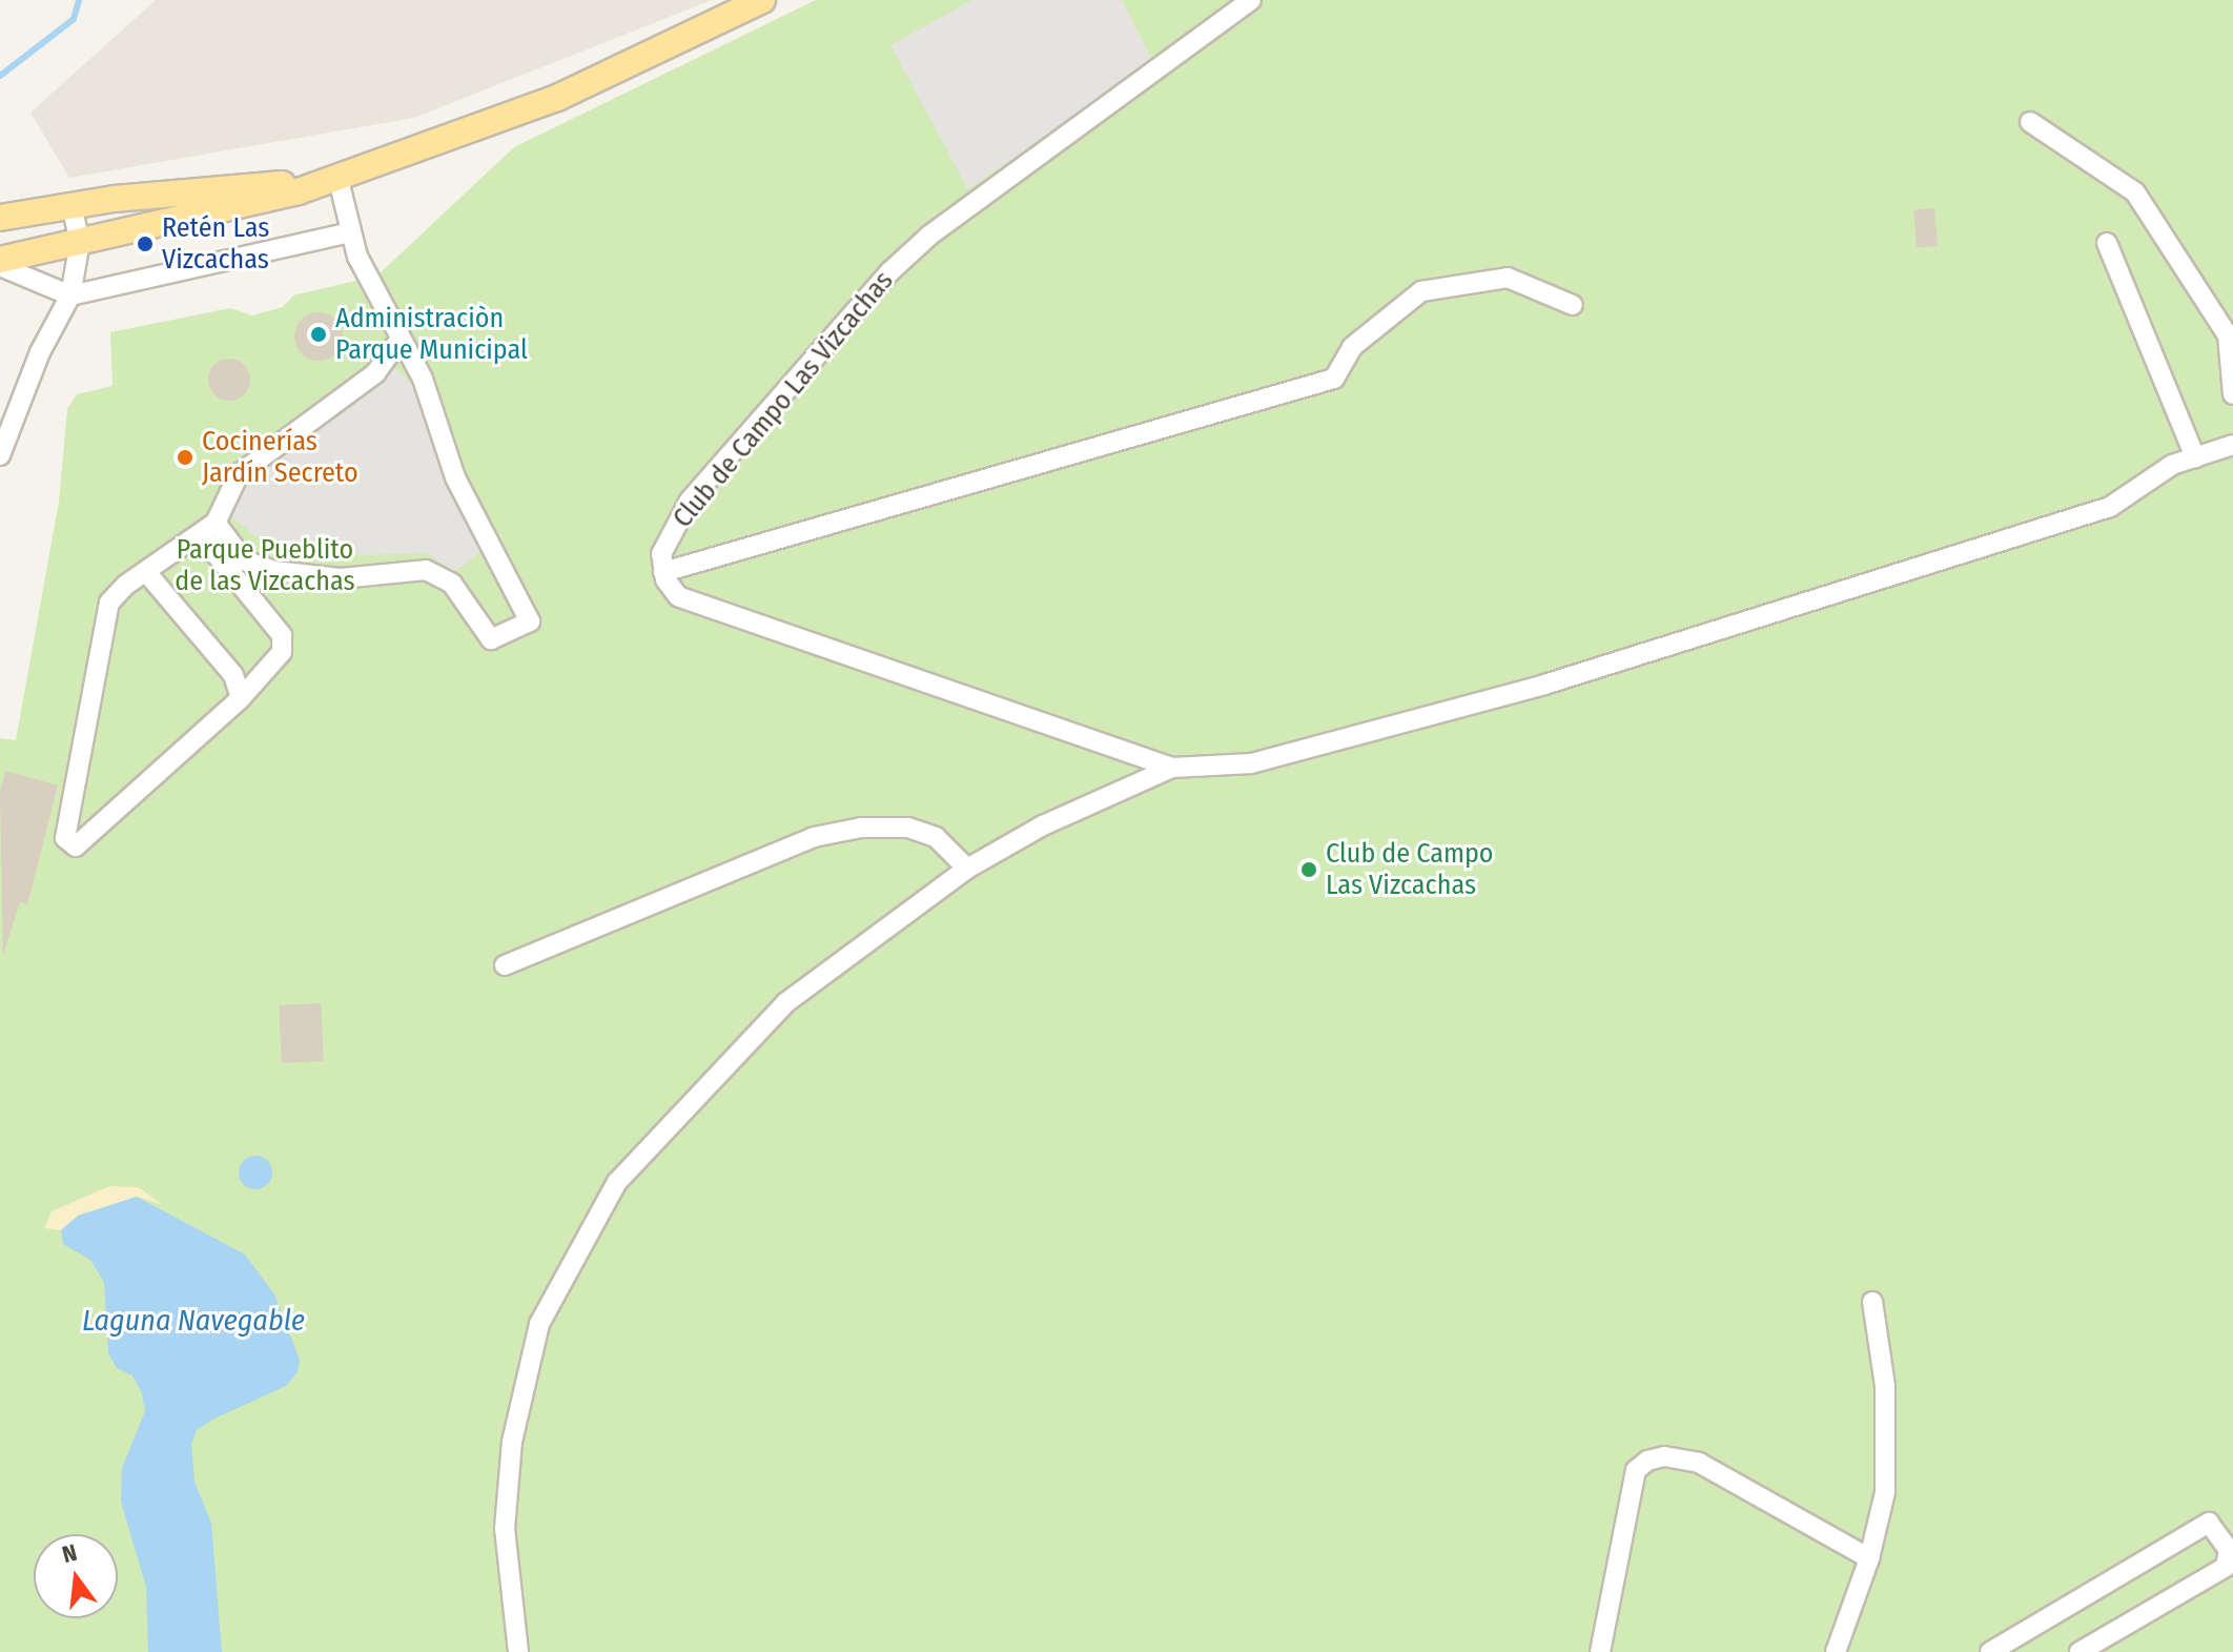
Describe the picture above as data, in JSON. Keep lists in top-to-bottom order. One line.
{"streets":{"lane":["Club de Campo Las Vizcachas"]},"water":["Laguna Navegable"],"parks":["Parque Pueblito de las Vizcachas"],"places":["Retén Las Vizcachas","Administraciòn Parque Municipal","Cocinerías Jardín Secreto","Club de Campo Las Vizcachas"],"north":"top"}
